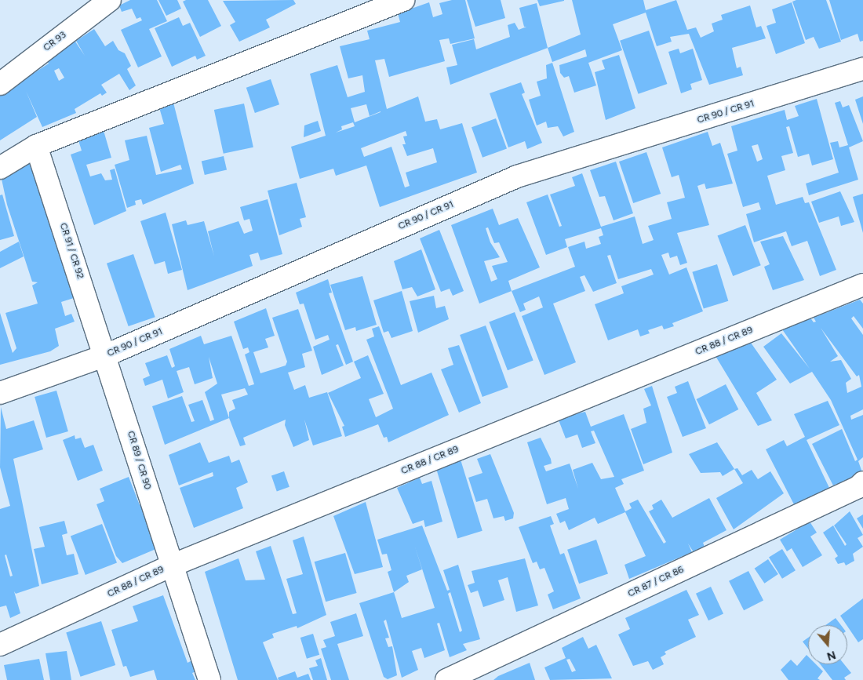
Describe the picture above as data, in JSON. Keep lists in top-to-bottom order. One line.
{"streets":{"street":["CR 93","CR 90 / CR 91","CR 91 / CR 92","CR 88 / CR 89","CR 89 / CR 90","CR 87 / CR 86"]},"crossings":[["CR 90 / CR 91","CR 91 / CR 92"],["CR 90 / CR 91","CR 89 / CR 90"],["CR 91 / CR 92","CR 89 / CR 90"],["CR 88 / CR 89","CR 89 / CR 90"]],"north":"bottom"}
